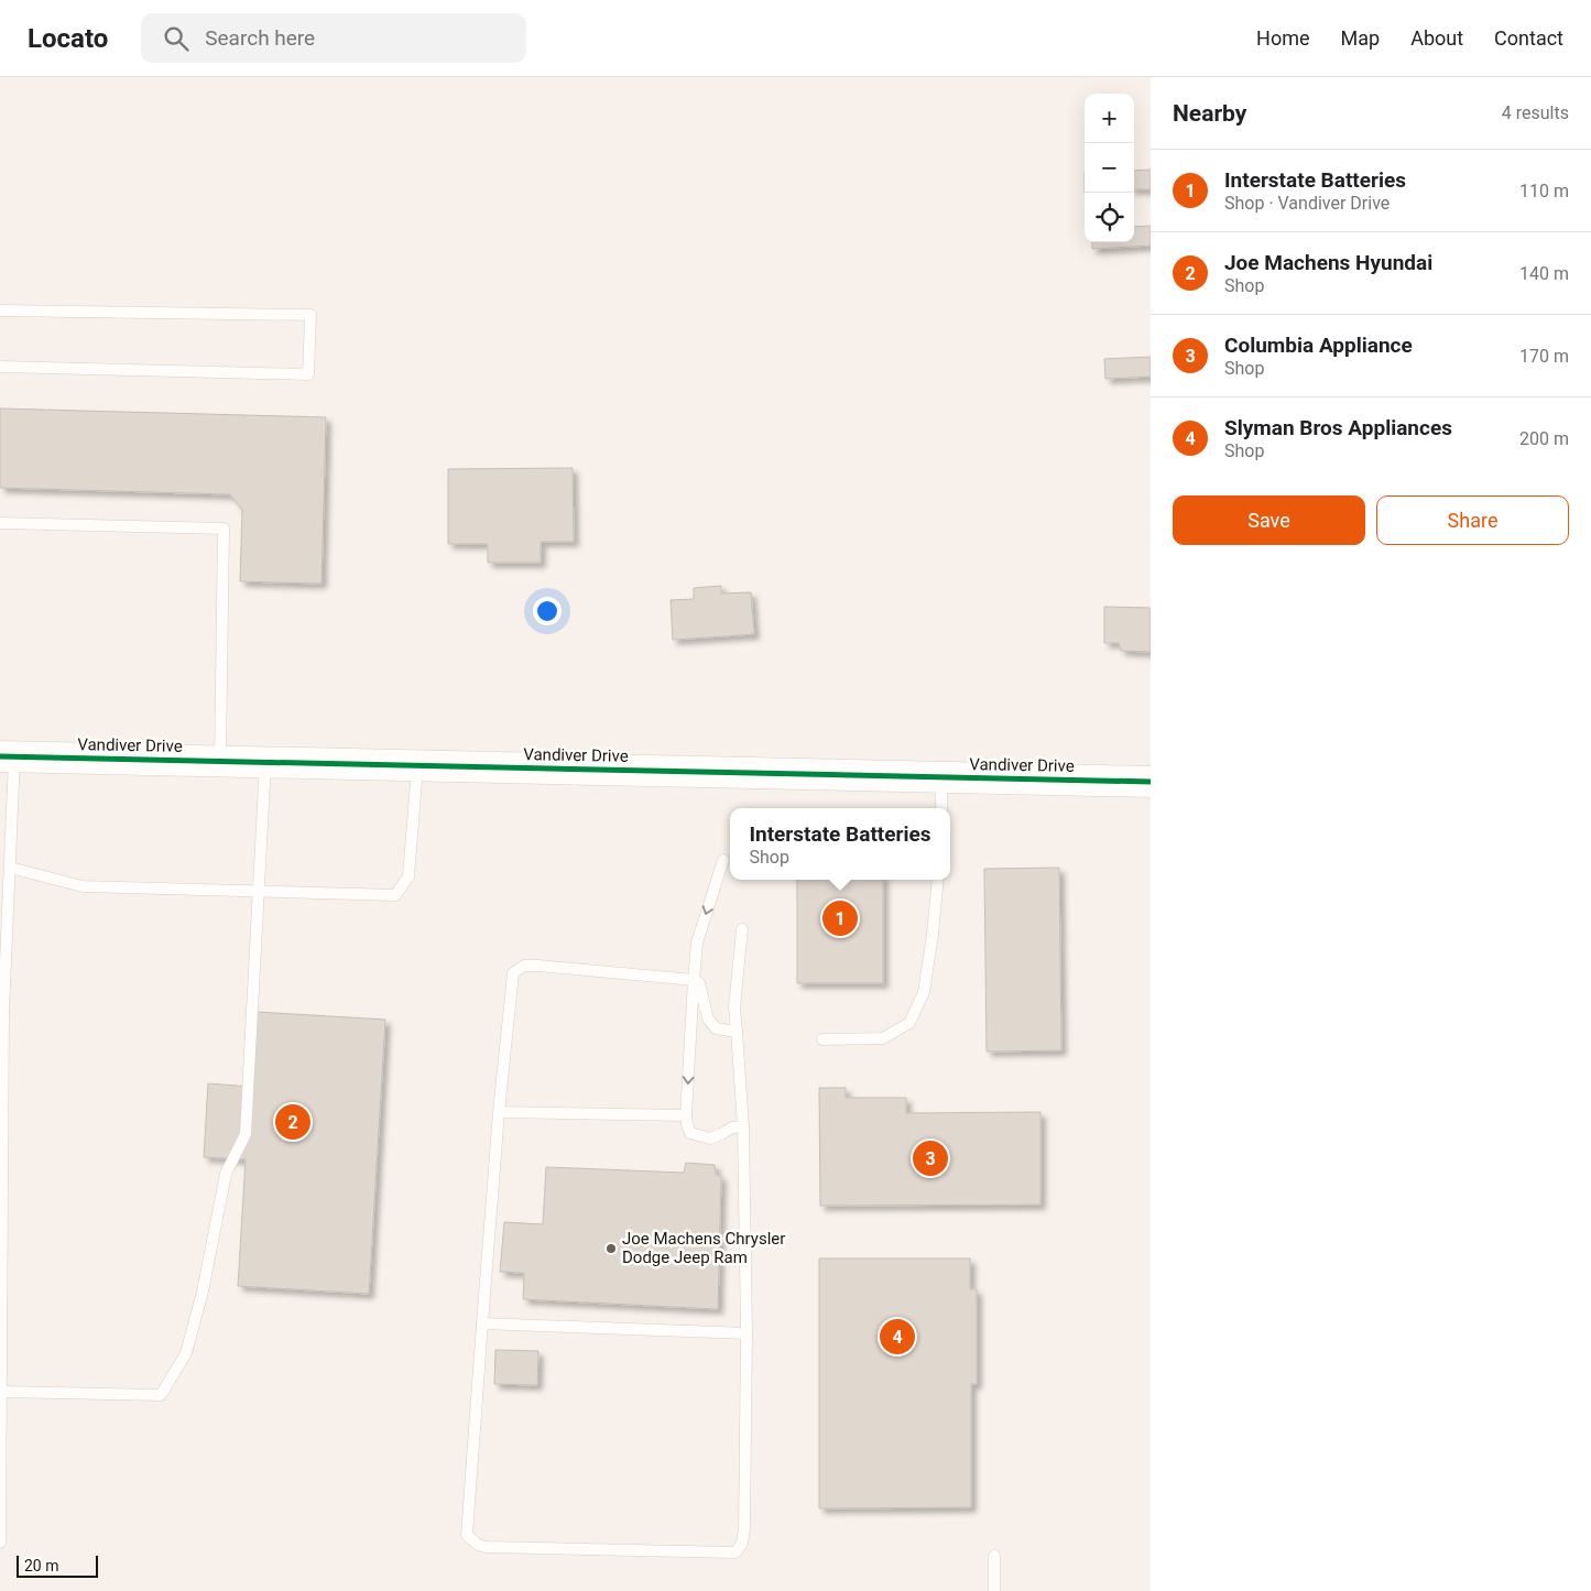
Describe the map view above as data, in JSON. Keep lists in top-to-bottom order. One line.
{"streets":{"main road":["Vandiver Drive"]},"places":["Joe Machens Chrysler Dodge Jeep Ram"],"scale_bar":"20 m","page":{"header":"Locato","search":"Search here","nav":["Home","Map","About","Contact"],"heading":["Nearby","4 results"],"map_buttons":["+","−"],"list":[{"mark":"1","name":"Interstate Batteries","note":"Shop · Vandiver Drive","value":"110 m"},{"mark":"2","name":"Joe Machens Hyundai","note":"Shop","value":"140 m"},{"mark":"3","name":"Columbia Appliance","note":"Shop","value":"170 m"},{"mark":"4","name":"Slyman Bros Appliances","note":"Shop","value":"200 m"}],"buttons":["Save","Share"],"popup":["Interstate Batteries","Shop"],"pins":["1","2","3","4"],"scale":"20 m"}}
